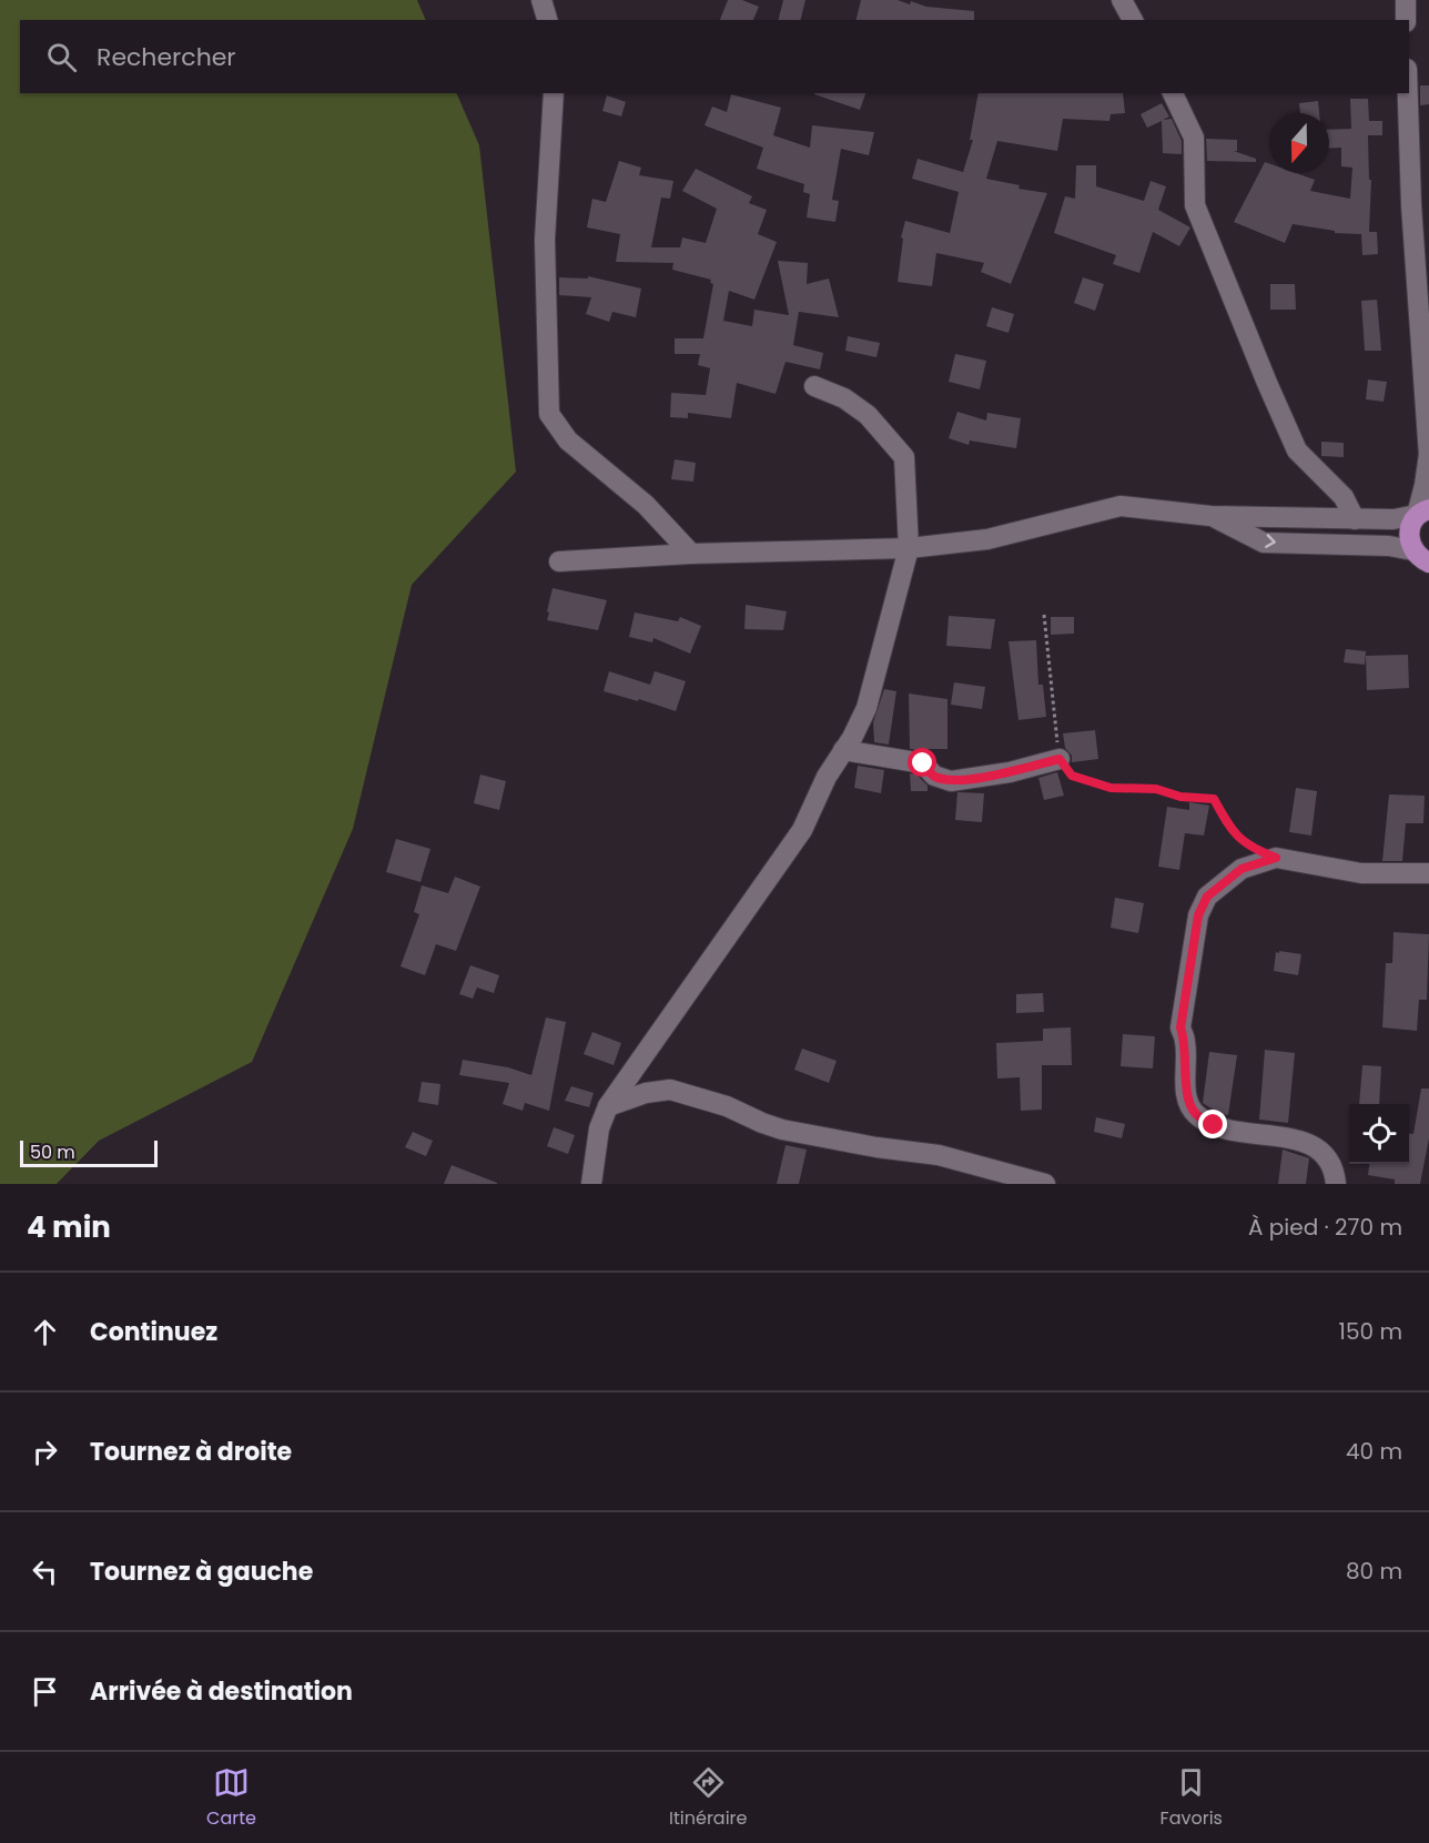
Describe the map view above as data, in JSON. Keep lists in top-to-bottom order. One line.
{"scale_bar":"50 m","north":"bottom","page":{"search":"Rechercher","scale":"50 m","heading":["4 min","À pied · 270 m"],"list":[["Continuez","150 m"],["Tournez à droite","40 m"],["Tournez à gauche","80 m"],"Arrivée à destination"],"nav":["Carte","Itinéraire","Favoris"]}}
